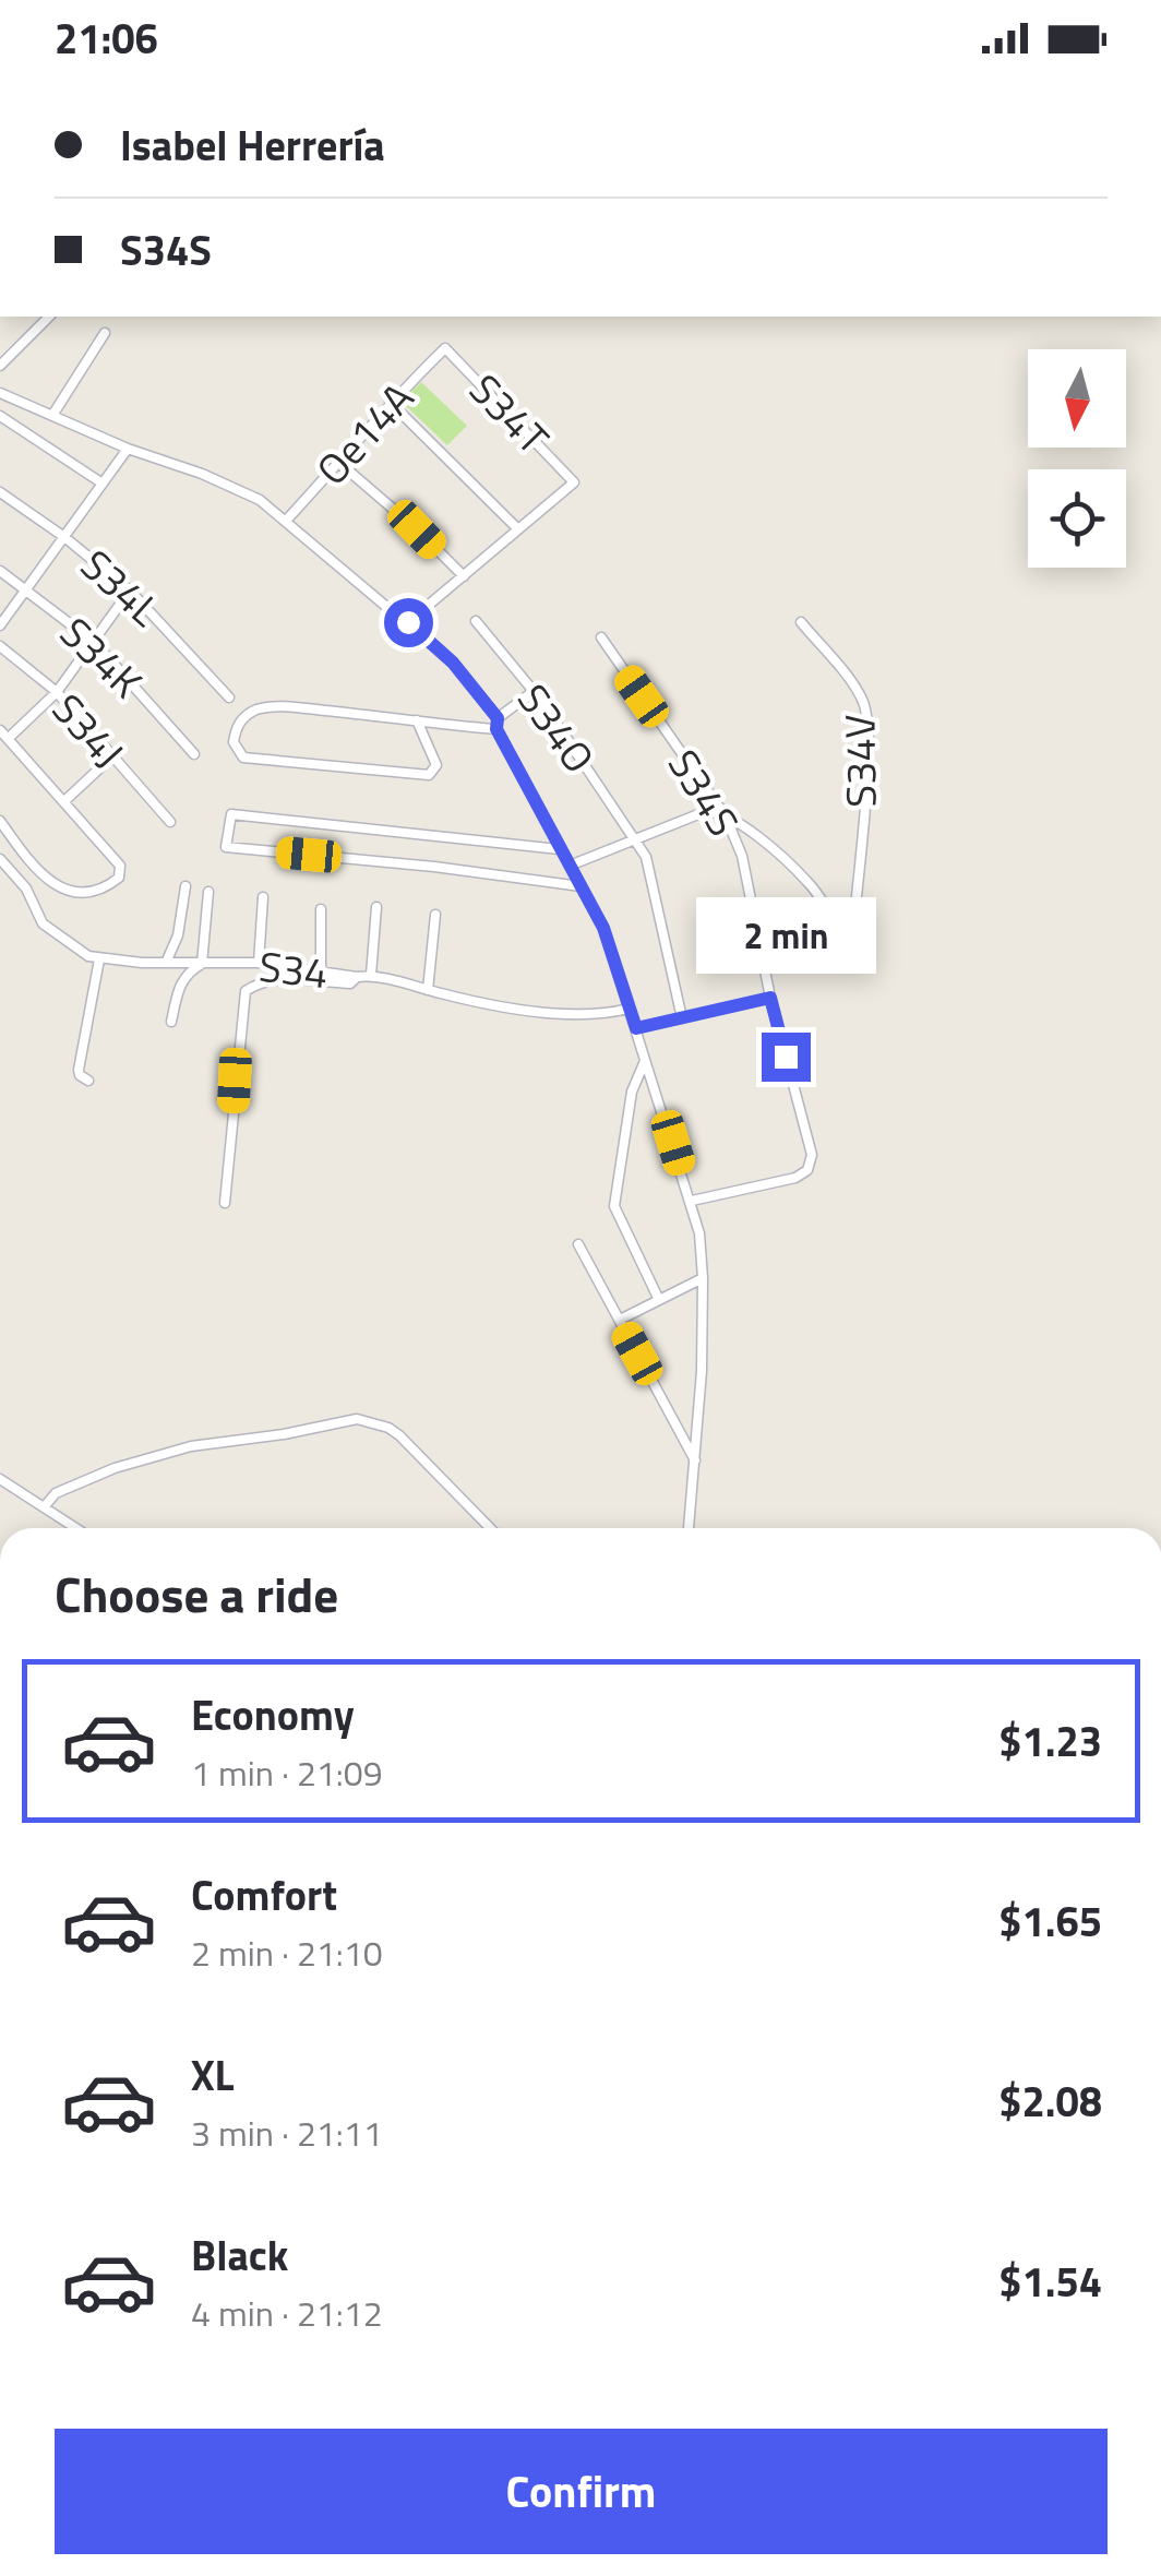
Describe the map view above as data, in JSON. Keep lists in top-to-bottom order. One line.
{"streets":{"street":["S34T","Oe14A","S34L","S34K","S34O","S34J","S34V","S34S","S34"]},"crossings":[["S34T","Oe14A"],["S34V","S34S"]],"north":"bottom","page":{"status":"21:06","banner":["Isabel Herrería","S34S"],"bubble":"2 min","heading":"Choose a ride","list":[{"name":"Economy","note":"1 min · 21:09","value":"$1.23"},{"name":"Comfort","note":"2 min · 21:10","value":"$1.65"},{"name":"XL","note":"3 min · 21:11","value":"$2.08"},{"name":"Black","note":"4 min · 21:12","value":"$1.54"}],"buttons":"Confirm"}}
